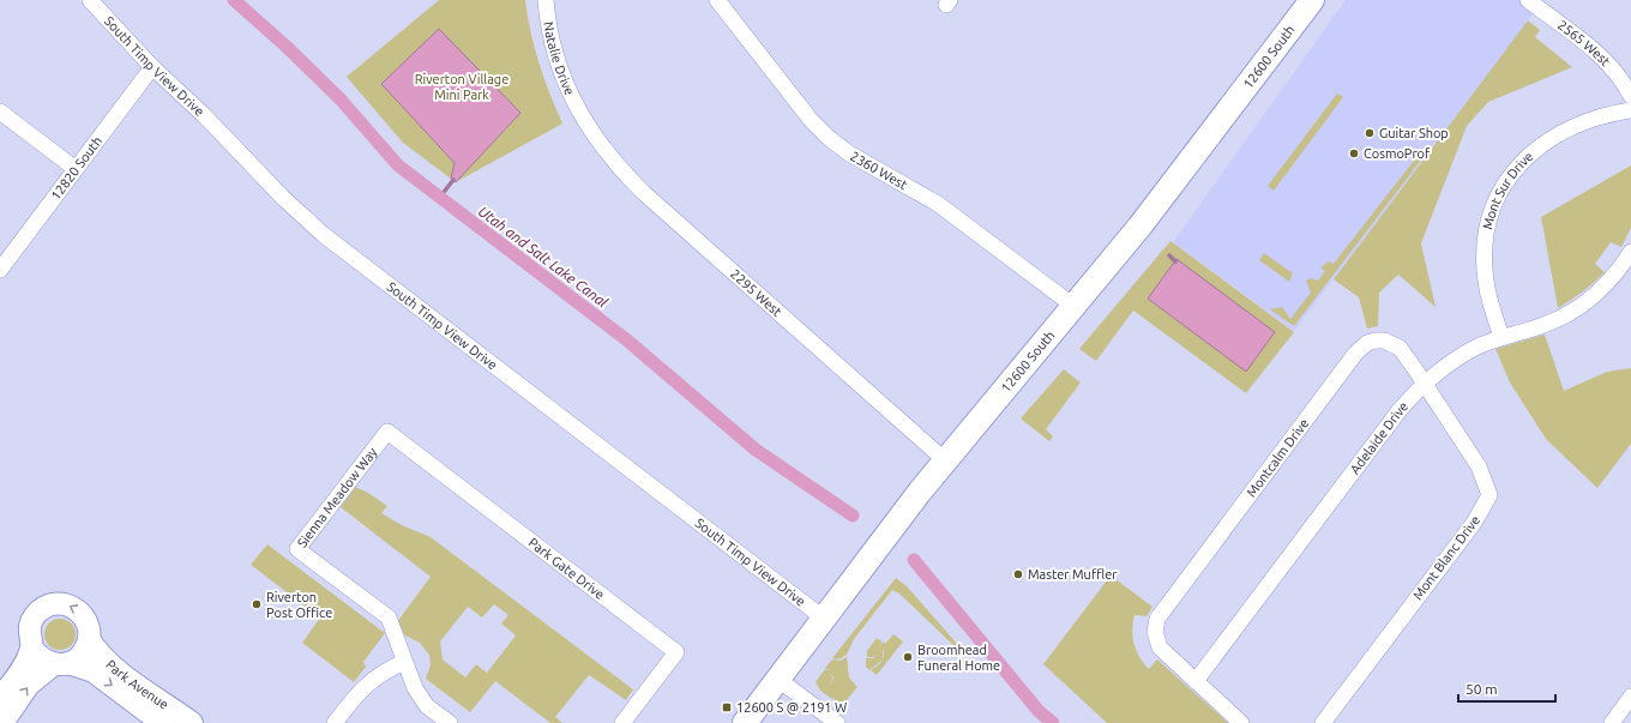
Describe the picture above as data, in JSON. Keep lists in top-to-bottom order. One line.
{"streets":{"main road":["12600 South"],"street":["2565 West","Natalie Drive","South Timp View Drive","12820 South","2360 West","Mont Sur Drive","2295 West","Adelaide Drive","Montcalm Drive","Sienna Meadow Way","Mont Blanc Drive","Park Gate Drive","Park Avenue"]},"crossings":[["12600 South","South Timp View Drive"],["12600 South","2360 West"],["12600 South","2295 West"],["Natalie Drive","2295 West"],["South Timp View Drive","12820 South"],["Mont Sur Drive","Adelaide Drive"],["Adelaide Drive","Montcalm Drive"],["Adelaide Drive","Mont Blanc Drive"],["Montcalm Drive","Mont Blanc Drive"],["Sienna Meadow Way","Park Gate Drive"]],"water":["Utah and Salt Lake Canal"],"parks":["Riverton Village Mini Park"],"places":{"other":["Guitar Shop","CosmoProf","Master Muffler","Riverton Post Office","Broomhead Funeral Home"],"transit":["12600 S @ 2191 W"]},"scale_bar":"50 m"}
